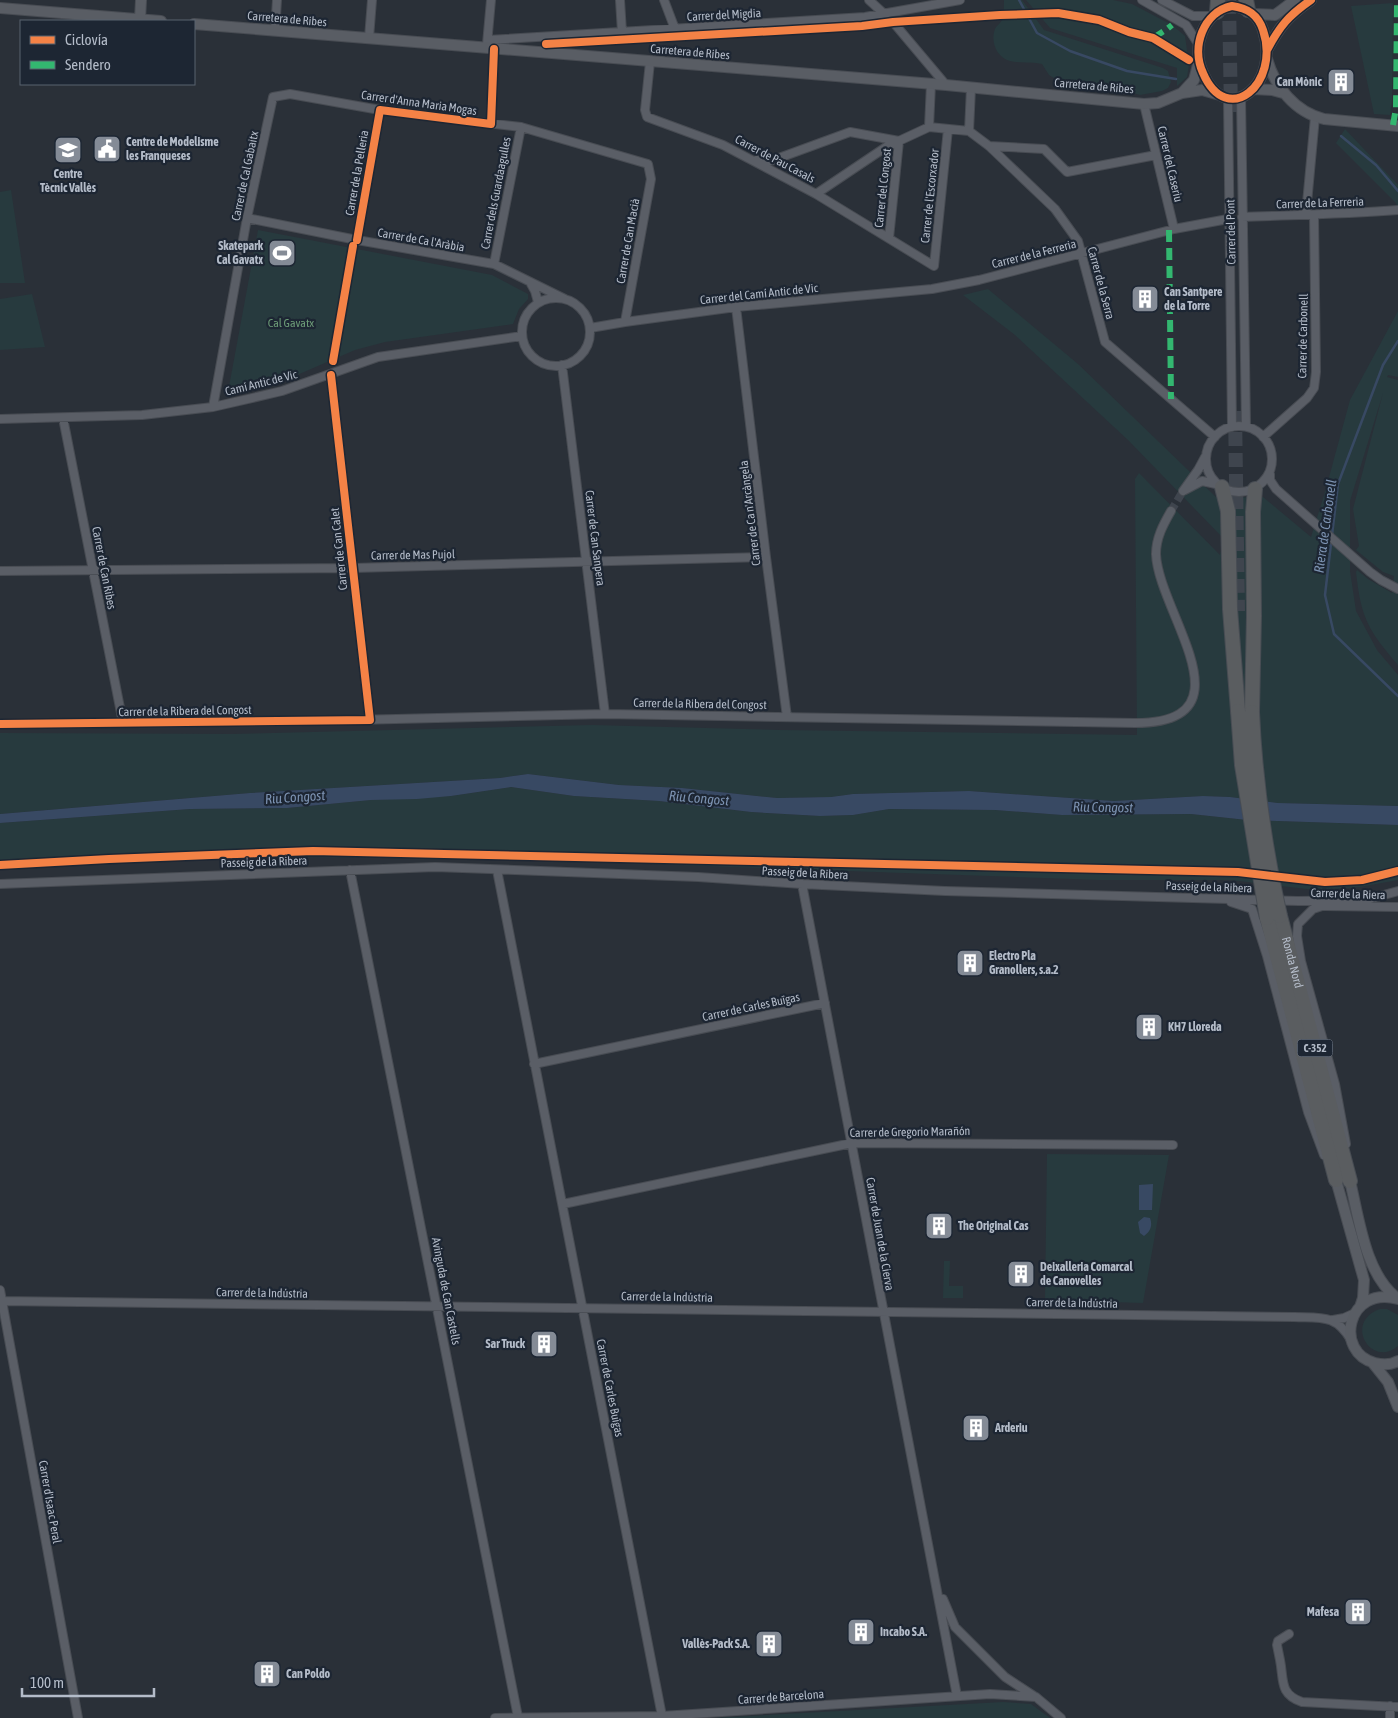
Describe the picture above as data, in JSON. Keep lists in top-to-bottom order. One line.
{"streets":{"highway":["Ronda Nord","C-352"],"street":["Carrer del Migdia","Carretera de Ribes","Carrer d'Anna Maria Mogas","Carrer de Pau Casals","Carrer del Caseriu","Carrer de la Pelleria","Carrer de Cal Gabaitx","Carrer del Congost","Carrer dels Guardaagulles","Carrer de l'Escorxador","Carrer de La Ferreria","Carrer del Pont","Carrer de Ca l'Aràbia","Carrer de Can Macià","Carrer de la Ferreria","Carrer de la Serra","Carrer del Camí Antic de Vic","Carrer de Carbonell","Camí Antic de Vic","Carrer de Ca n'Arcàngela","Carrer de Can Sanpera","Carrer de Can Calet","Carrer de Mas Pujol","Carrer de Can Ribes","Carrer de la Ribera del Congost","Passeig de la Ribera","Carrer de la Riera","Carrer de Carles Buïgas","Carrer de Gregorio Marañón","Carrer de Juan de la Cierva","Avinguda de Can Castells","Carrer de la Indústria","Carrer d'Isaac Peral","Carrer de Barcelona"]},"crossings":[["Carrer del Migdia","Carretera de Ribes"],["Carretera de Ribes","Carrer de Pau Casals"],["Carretera de Ribes","Carrer del Caseriu"],["Carretera de Ribes","Carrer del Pont"],["Carrer d'Anna Maria Mogas","Carrer de la Pelleria"],["Carrer d'Anna Maria Mogas","Carrer de Cal Gabaitx"],["Carrer d'Anna Maria Mogas","Carrer dels Guardaagulles"],["Carrer d'Anna Maria Mogas","Carrer de Can Macià"],["Carrer de Pau Casals","Carrer del Congost"],["Carrer de Pau Casals","Carrer de l'Escorxador"],["Carrer del Caseriu","Carrer de la Ferreria"],["Carrer de la Pelleria","Carrer de Ca l'Aràbia"],["Carrer de Cal Gabaitx","Carrer de Ca l'Aràbia"],["Carrer de Cal Gabaitx","Camí Antic de Vic"],["Carrer dels Guardaagulles","Carrer de Ca l'Aràbia"],["Carrer de La Ferreria","Carrer del Pont"],["Carrer de La Ferreria","Carrer de Carbonell"],["Carrer del Pont","Carrer de la Ferreria"],["Carrer del Pont","Carrer de la Serra"],["Carrer del Pont","Carrer de Carbonell"],["Carrer de Ca l'Aràbia","Carrer del Camí Antic de Vic"],["Carrer de Ca l'Aràbia","Camí Antic de Vic"],["Carrer de Ca l'Aràbia","Carrer de Can Sanpera"],["Carrer de Can Macià","Carrer del Camí Antic de Vic"],["Carrer de la Ferreria","Carrer de la Serra"],["Carrer de la Ferreria","Carrer del Camí Antic de Vic"],["Carrer de la Serra","Carrer de Carbonell"],["Carrer del Camí Antic de Vic","Camí Antic de Vic"],["Carrer del Camí Antic de Vic","Carrer de Ca n'Arcàngela"],["Carrer del Camí Antic de Vic","Carrer de Can Sanpera"],["Camí Antic de Vic","Carrer de Can Sanpera"],["Camí Antic de Vic","Carrer de Can Calet"],["Camí Antic de Vic","Carrer de Can Ribes"],["Carrer de Ca n'Arcàngela","Carrer de Mas Pujol"],["Carrer de Ca n'Arcàngela","Carrer de la Ribera del Congost"],["Carrer de Can Sanpera","Carrer de Mas Pujol"],["Carrer de Can Sanpera","Carrer de la Ribera del Congost"],["Carrer de Can Calet","Carrer de Mas Pujol"],["Carrer de Can Calet","Carrer de la Ribera del Congost"],["Carrer de Mas Pujol","Carrer de Can Ribes"],["Carrer de Can Ribes","Carrer de la Ribera del Congost"],["Passeig de la Ribera","Carrer de la Riera"],["Passeig de la Ribera","Carrer de Carles Buïgas"],["Passeig de la Ribera","Carrer de Juan de la Cierva"],["Passeig de la Ribera","Avinguda de Can Castells"],["Ronda Nord","C-352"],["Carrer de Carles Buïgas","Carrer de Gregorio Marañón"],["Carrer de Carles Buïgas","Carrer de Juan de la Cierva"],["Carrer de Carles Buïgas","Carrer de la Indústria"],["Carrer de Carles Buïgas","Carrer de Barcelona"],["Carrer de Gregorio Marañón","Carrer de Juan de la Cierva"],["Carrer de Juan de la Cierva","Carrer de la Indústria"],["Carrer de Juan de la Cierva","Carrer de Barcelona"],["Avinguda de Can Castells","Carrer de la Indústria"],["Avinguda de Can Castells","Carrer de Barcelona"],["Carrer de la Indústria","Carrer d'Isaac Peral"]],"water":["Riera de Carbonell","Riu Congost"],"parks":["Cal Gavatx"],"places":{"building":["Can Mònic","Can Santpere de la Torre","Electro Pla Granollers, s.a.2","KH7 Lloreda","The Original Cas","Deixalleria Comarcal de Canovelles","Sar Truck","Arderiu","Mafesa","Incabo S.A.","Vallès-Pack S.A.","Can Poldo"],"public building":["Centre de Modelisme les Franqueses"],"school or university":["Centre Tècnic Vallès"],"sports":["Skatepark Cal Gavatx"]},"legend":["Ciclovía","Sendero"],"scale_bar":"100 m"}
